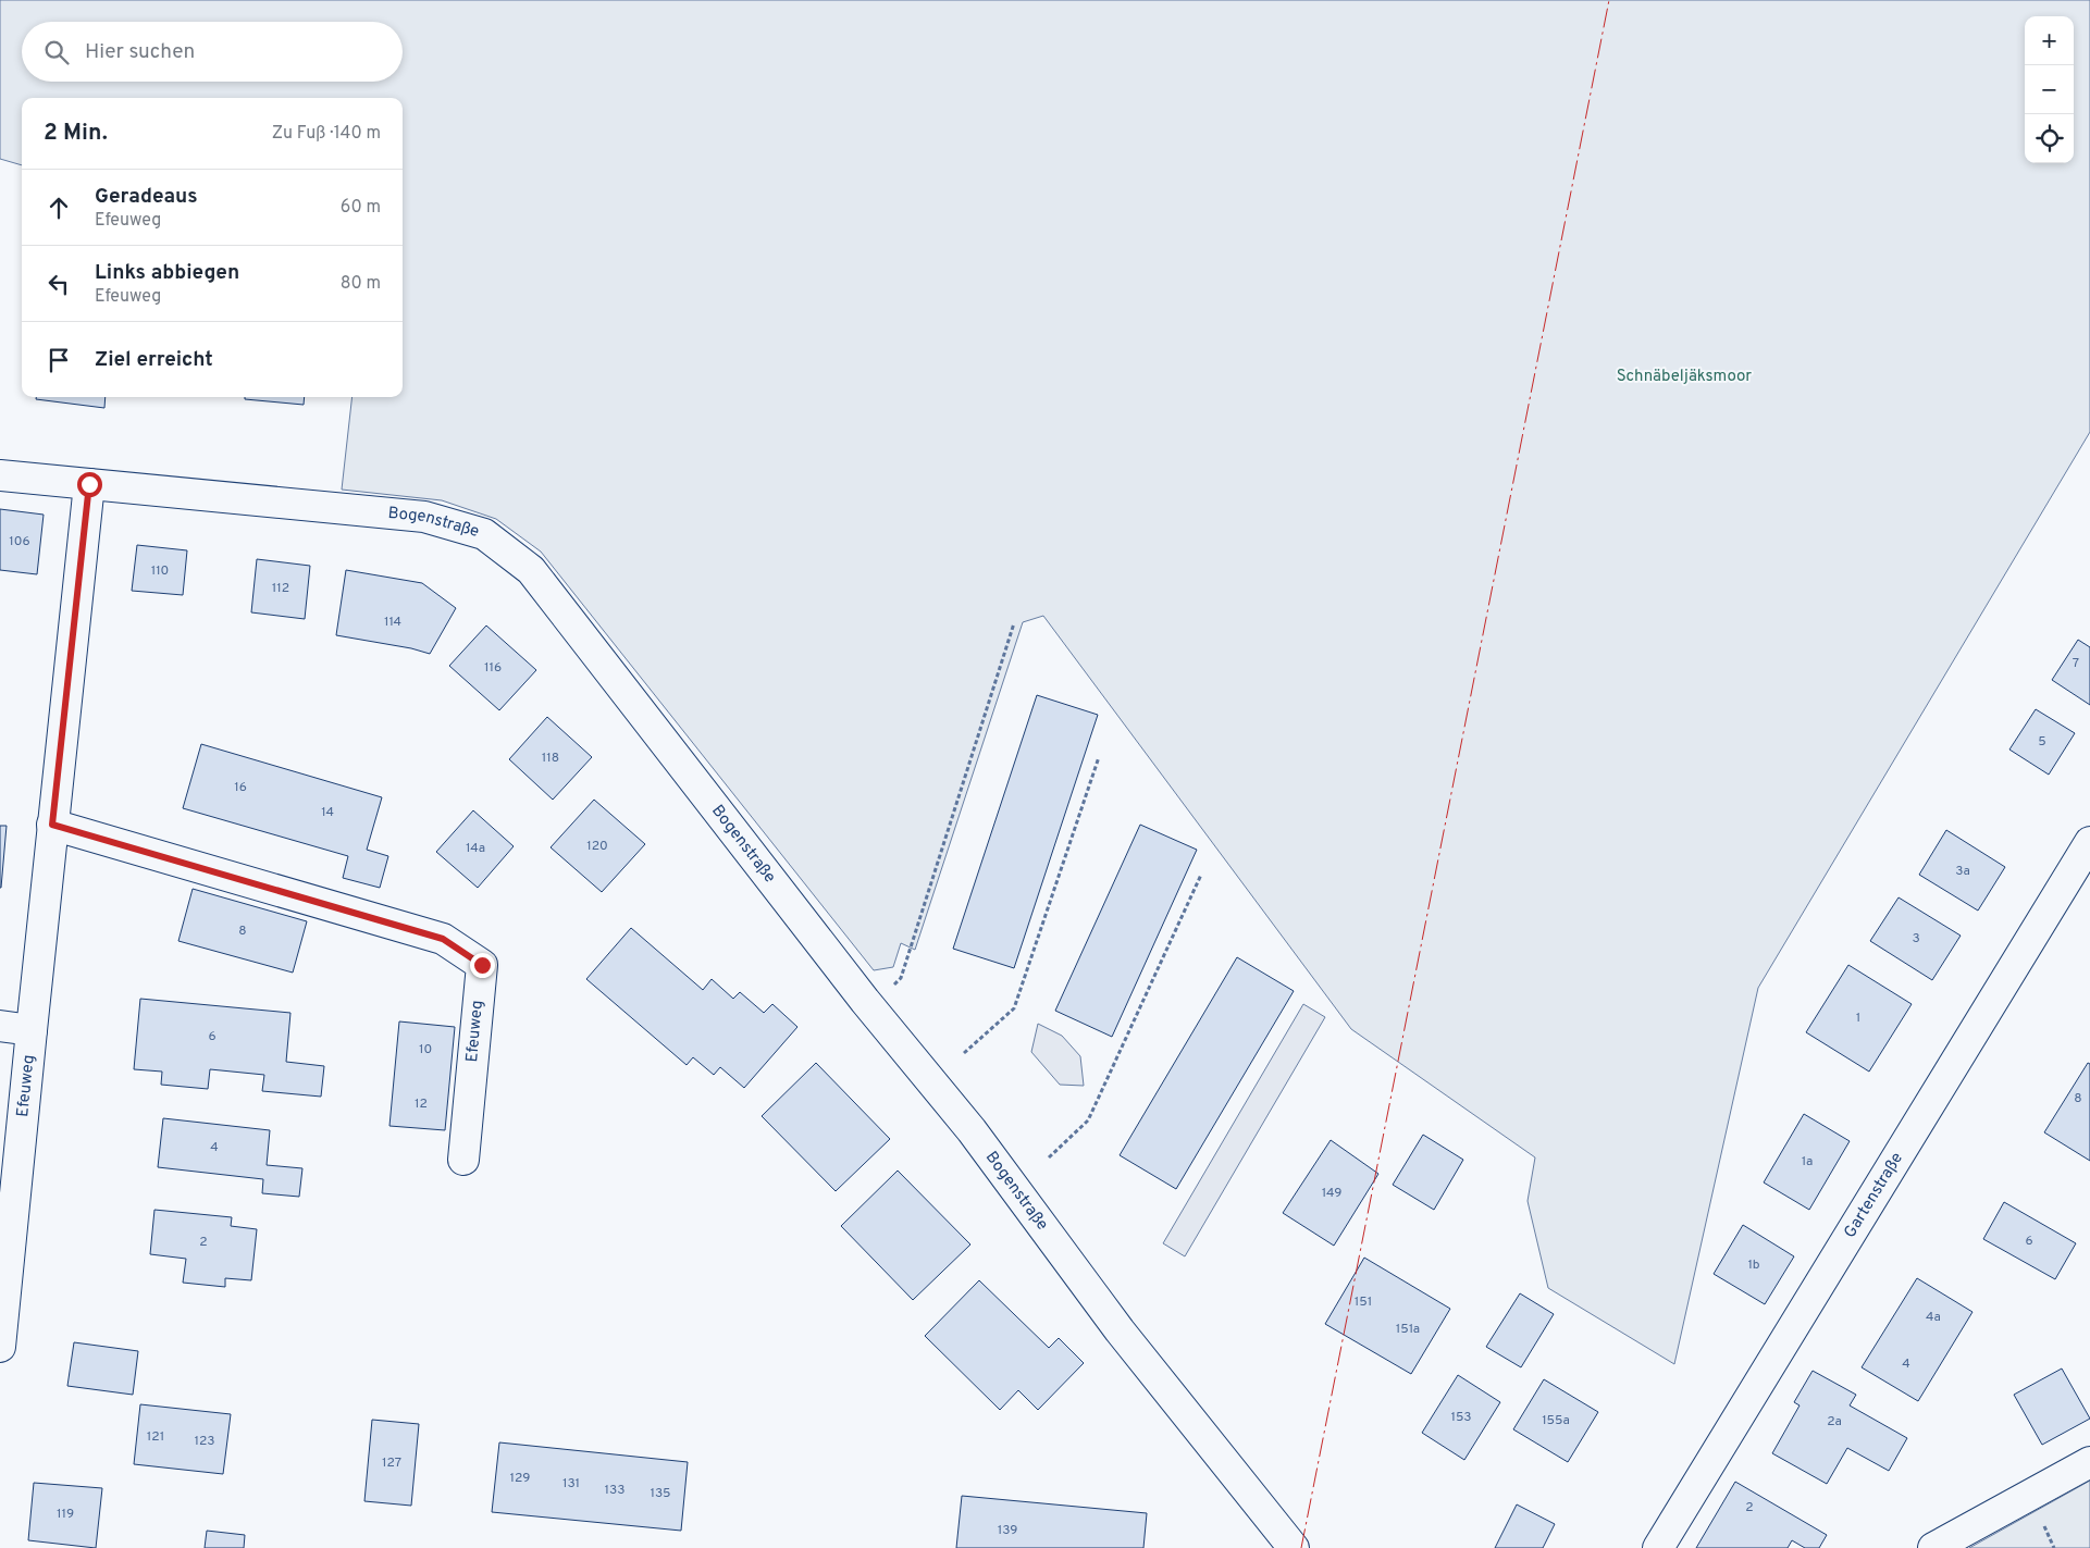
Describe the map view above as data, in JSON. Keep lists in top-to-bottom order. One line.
{"streets":{"street":["Bogenstraße","Efeuweg","Gartenstraße"]},"crossings":[["Bogenstraße","Efeuweg"]],"parks":["Schnäbeljäksmoor"],"house_numbers":["106","110","112","114","7","116","5","118","16","14","120","14a","3a","8","3","1","6","10","8","12","4","1a","149","6","2","1b","151","4a","151a","4","153","155a","2a","121","123","127","129","131","133","135","2","119","139"],"page":{"map_buttons":["+","−"],"search":"Hier suchen","heading":["2 Min.","Zu Fuß · 140 m"],"list":[["Geradeaus","Efeuweg","60 m"],["Links abbiegen","Efeuweg","80 m"],"Ziel erreicht"]}}
